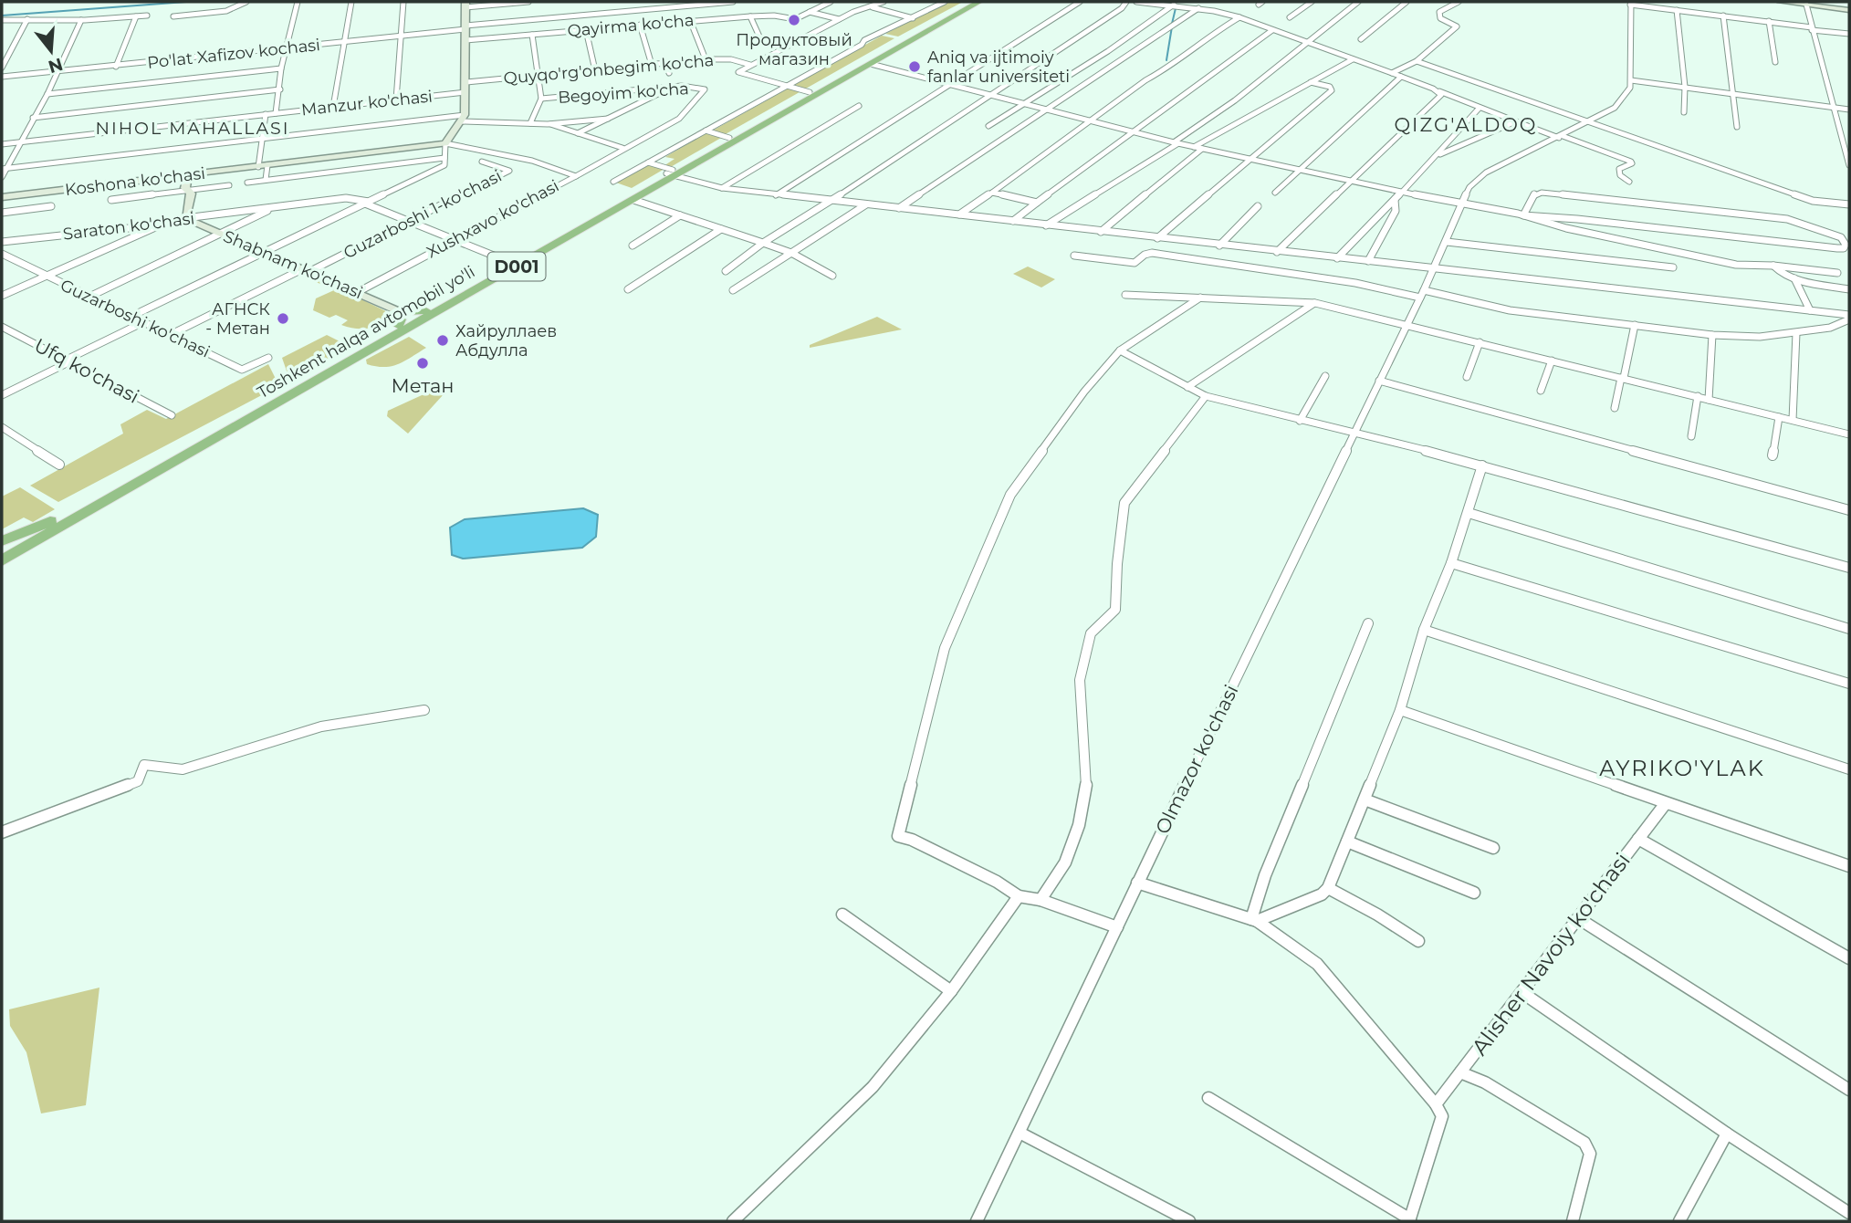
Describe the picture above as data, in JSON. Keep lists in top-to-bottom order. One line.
{"streets":{"highway":["D001","Toshkent halqa avtomobil yo'li"],"street":["Qayirma ko'cha","Po'lat Xafizov kochasi","Quyqo'rg'onbegim ko'cha","Begoyim ko'cha","Manzur ko'chasi","Koshona ko'chasi","Guzarboshi 1-ko'chasi","Xushxavo ko'chasi","Saraton ko'chasi","Shabnam ko'chasi","Guzarboshi ko'chasi","Ufq ko'chasi","Olmazor ko'chasi","Alisher Navoiy ko'chasi"]},"crossings":[["Koshona ko'chasi","Xushxavo ko'chasi"],["Guzarboshi 1-ko'chasi","Shabnam ko'chasi"],["Guzarboshi 1-ko'chasi","Guzarboshi ko'chasi"],["Xushxavo ko'chasi","Shabnam ko'chasi"],["Saraton ko'chasi","Shabnam ko'chasi"],["Shabnam ko'chasi","Toshkent halqa avtomobil yo'li"]],"districts":["QIZG'ALDOQ","NIHOL MAHALLASI","AYRIKO'YLAK"],"places":["Продуктовый магазин","Aniq va ijtimoiy fanlar universiteti","АГНСК - Метан","Хайруллаев Абдулла","Метан"],"north":"bottom"}
